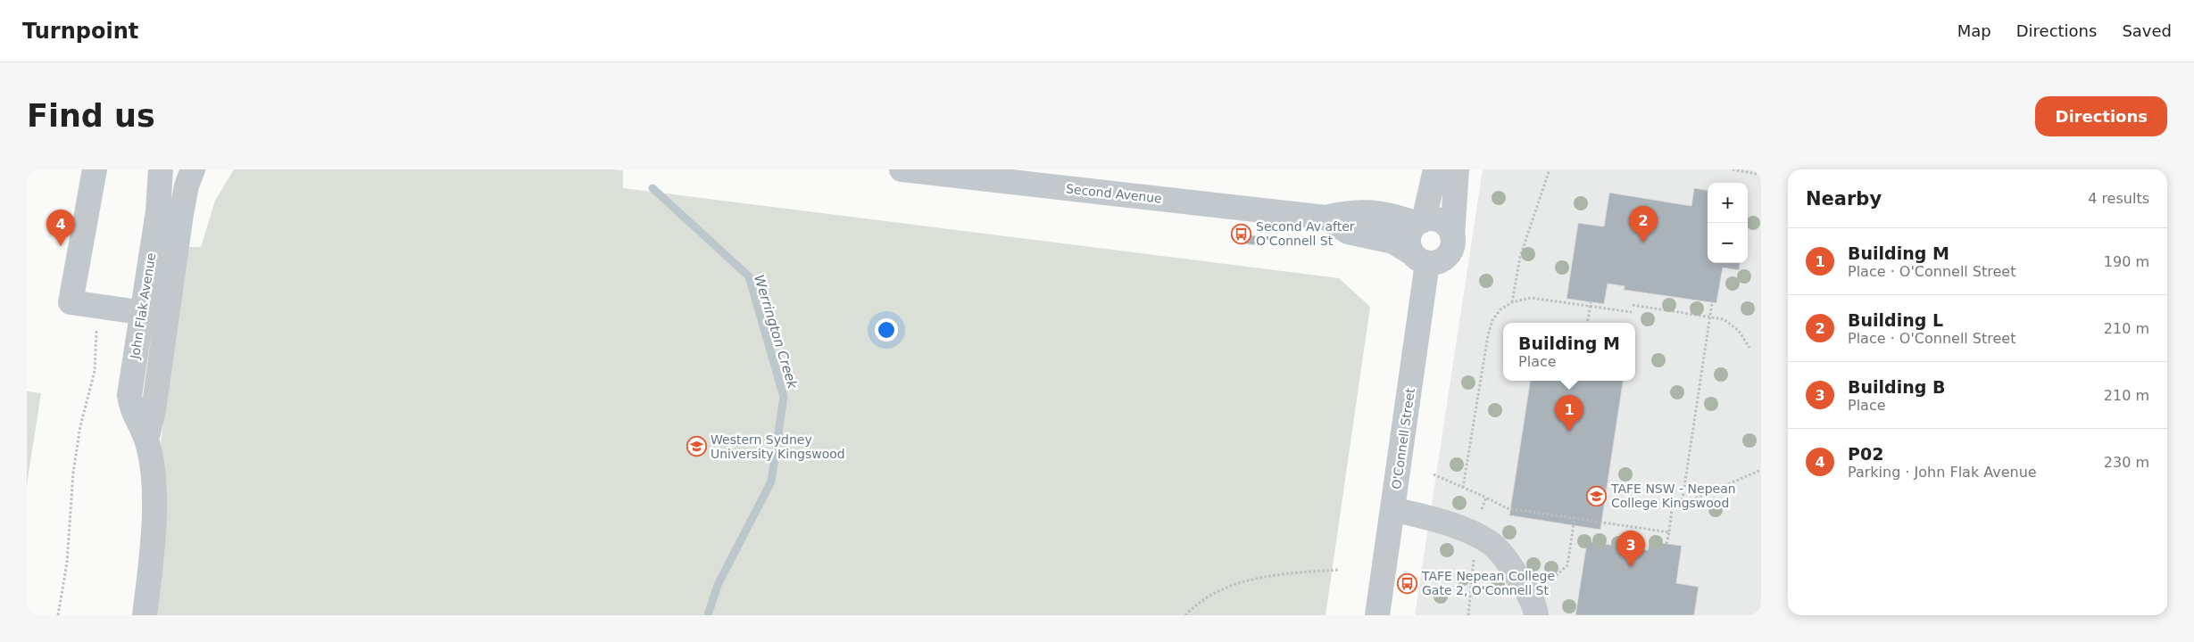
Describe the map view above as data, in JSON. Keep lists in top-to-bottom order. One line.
{"streets":{"street":["Second Avenue","John Flak Avenue","O'Connell Street"]},"crossings":[["Second Avenue","O'Connell Street"]],"water":["Werrington Creek"],"places":{"bus stop":["Second Av after O'Connell St","TAFE Nepean College Gate 2, O'Connell St"],"school or university":["Western Sydney University Kingswood","TAFE NSW - Nepean College Kingswood"]},"page":{"header":"Turnpoint","nav":["Map","Directions","Saved"],"buttons":"Directions","title":"Find us","heading":["Nearby","4 results"],"map_buttons":["+","−"],"pins":["2","4","1","3"],"list":[{"mark":"1","name":"Building M","note":"Place · O'Connell Street","value":"190 m"},{"mark":"2","name":"Building L","note":"Place · O'Connell Street","value":"210 m"},{"mark":"3","name":"Building B","note":"Place","value":"210 m"},{"mark":"4","name":"P02","note":"Parking · John Flak Avenue","value":"230 m"}],"popup":["Building M","Place"]}}
